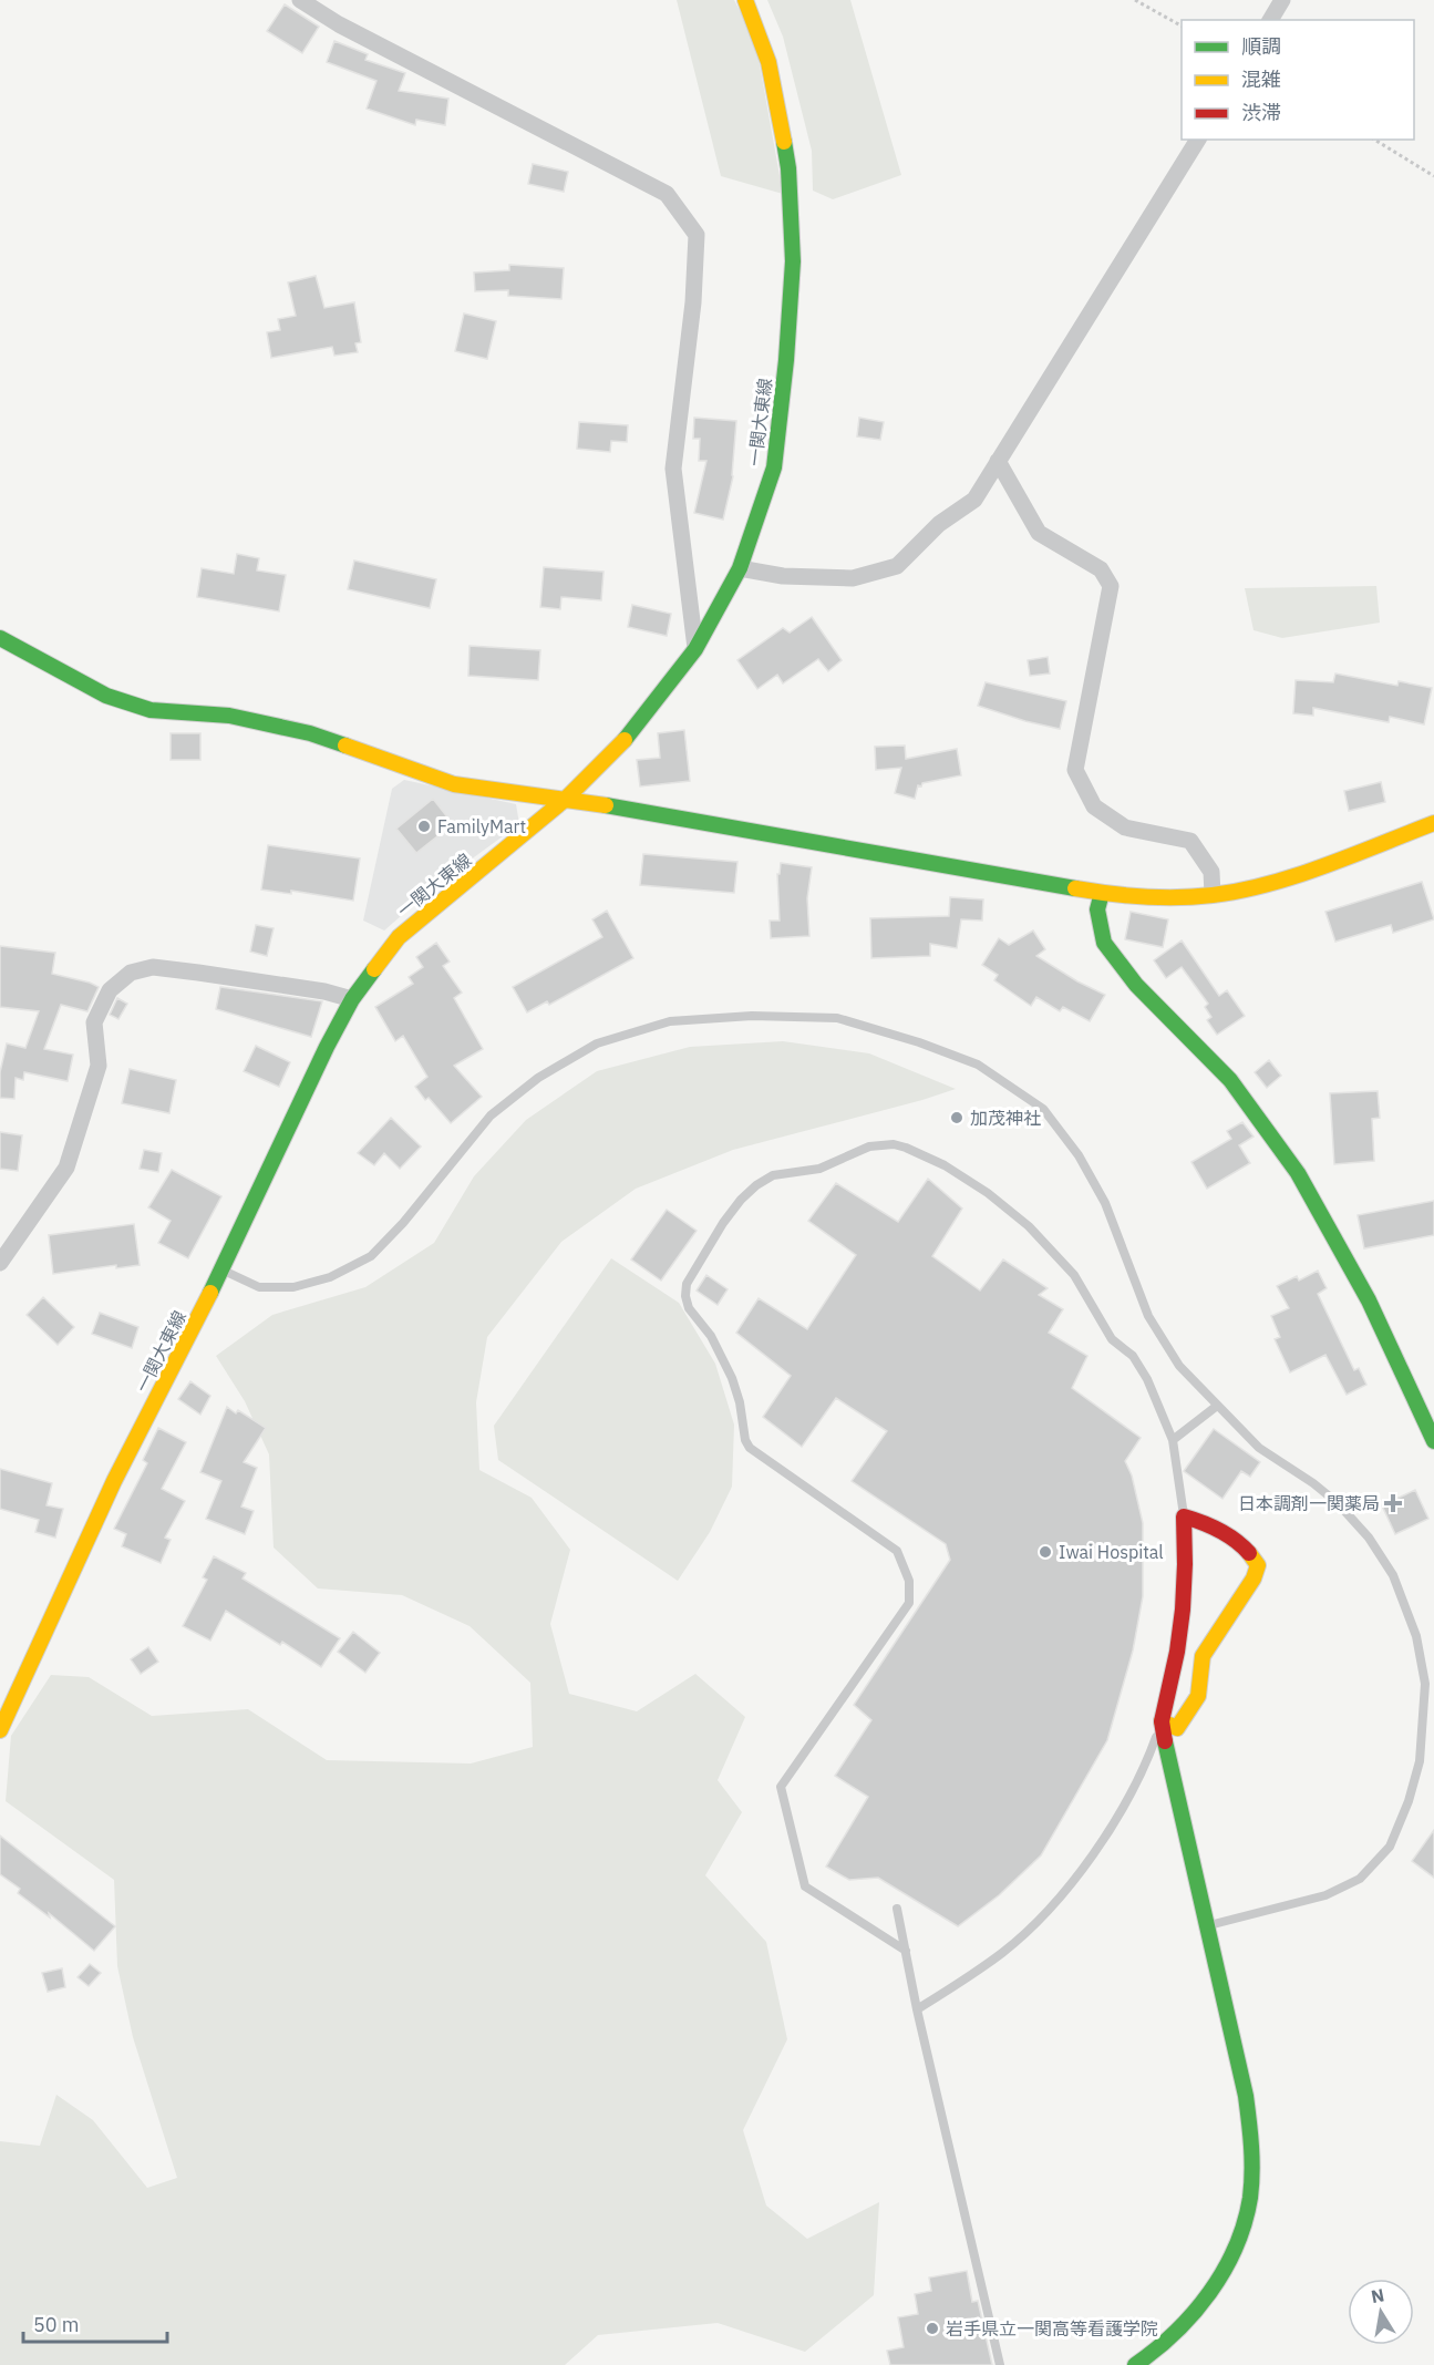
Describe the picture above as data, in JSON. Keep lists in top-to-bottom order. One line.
{"streets":{"street":["一関大東線"]},"places":{"other":["FamilyMart","加茂神社","Iwai Hospital","岩手県立一関高等看護学院"],"health":["日本調剤一関薬局"]},"legend":["順調","混雑","渋滞"],"scale_bar":"50 m","north":"top"}
